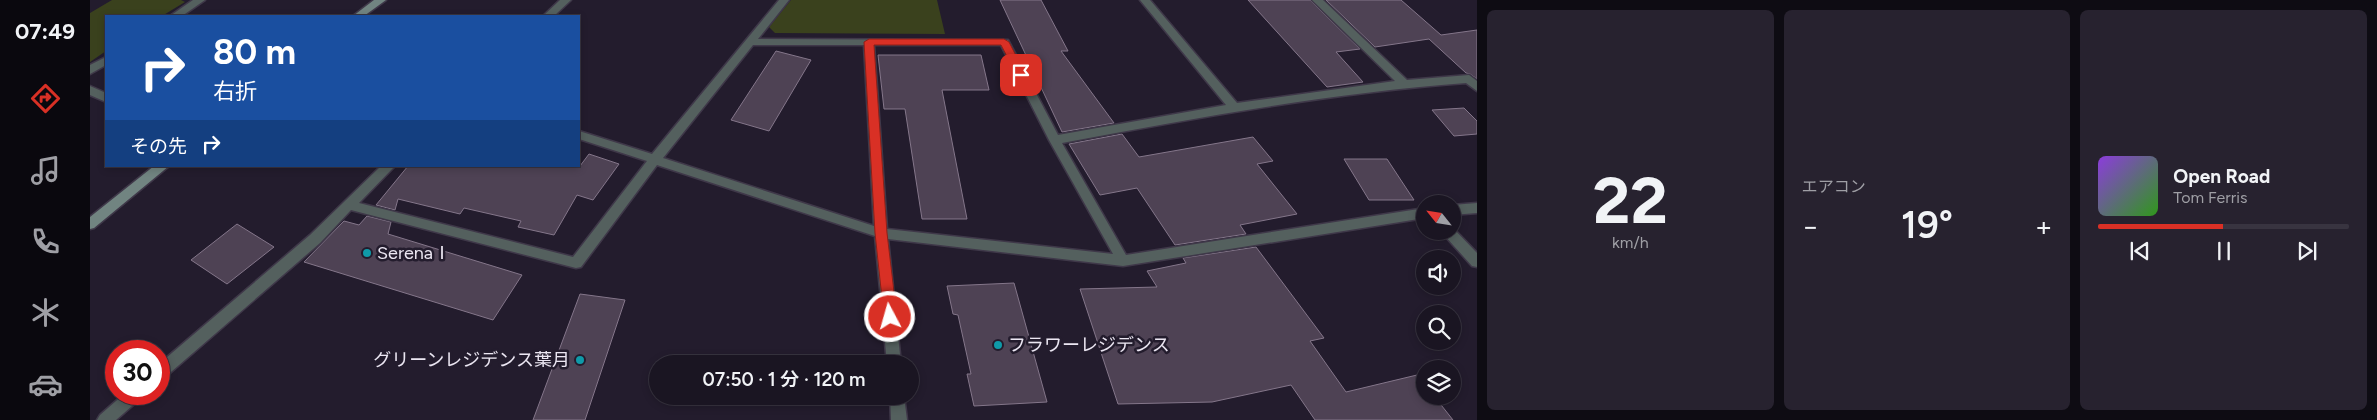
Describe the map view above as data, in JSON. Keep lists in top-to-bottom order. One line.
{"places":["SerenaⅠ","フラワーレジデンス","グリーンレジデンス葉月"],"north":"top left","page":{"tabs":"07:49","tile":[["22","km/h"],"エアコン"],"turn":["80 m","右折"],"then":"その先","song":["Open Road","Tom Ferris"],"heat":["−","19°","+"],"limit":"30","trip":"07:50 · 1 分 · 120 m"}}
